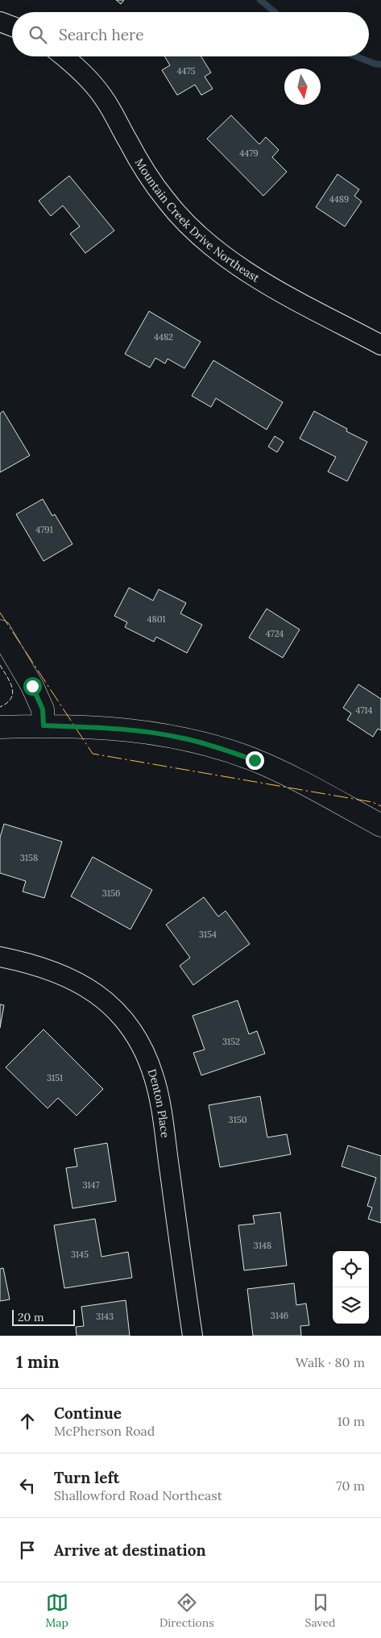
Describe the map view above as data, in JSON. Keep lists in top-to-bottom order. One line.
{"streets":{"street":["Mountain Creek Drive Northeast","Denton Place"]},"house_numbers":["4475","4479","4489","4482","4791","4801","4724","4714","3158","3156","3154","3152","3151","3150","3147","3148","3145","3146","3143"],"scale_bar":"20 m","north":"bottom","page":{"search":"Search here","scale":"20 m","heading":["1 min","Walk · 80 m"],"list":[["Continue","McPherson Road","10 m"],["Turn left","Shallowford Road Northeast","70 m"],"Arrive at destination"],"nav":["Map","Directions","Saved"]}}
